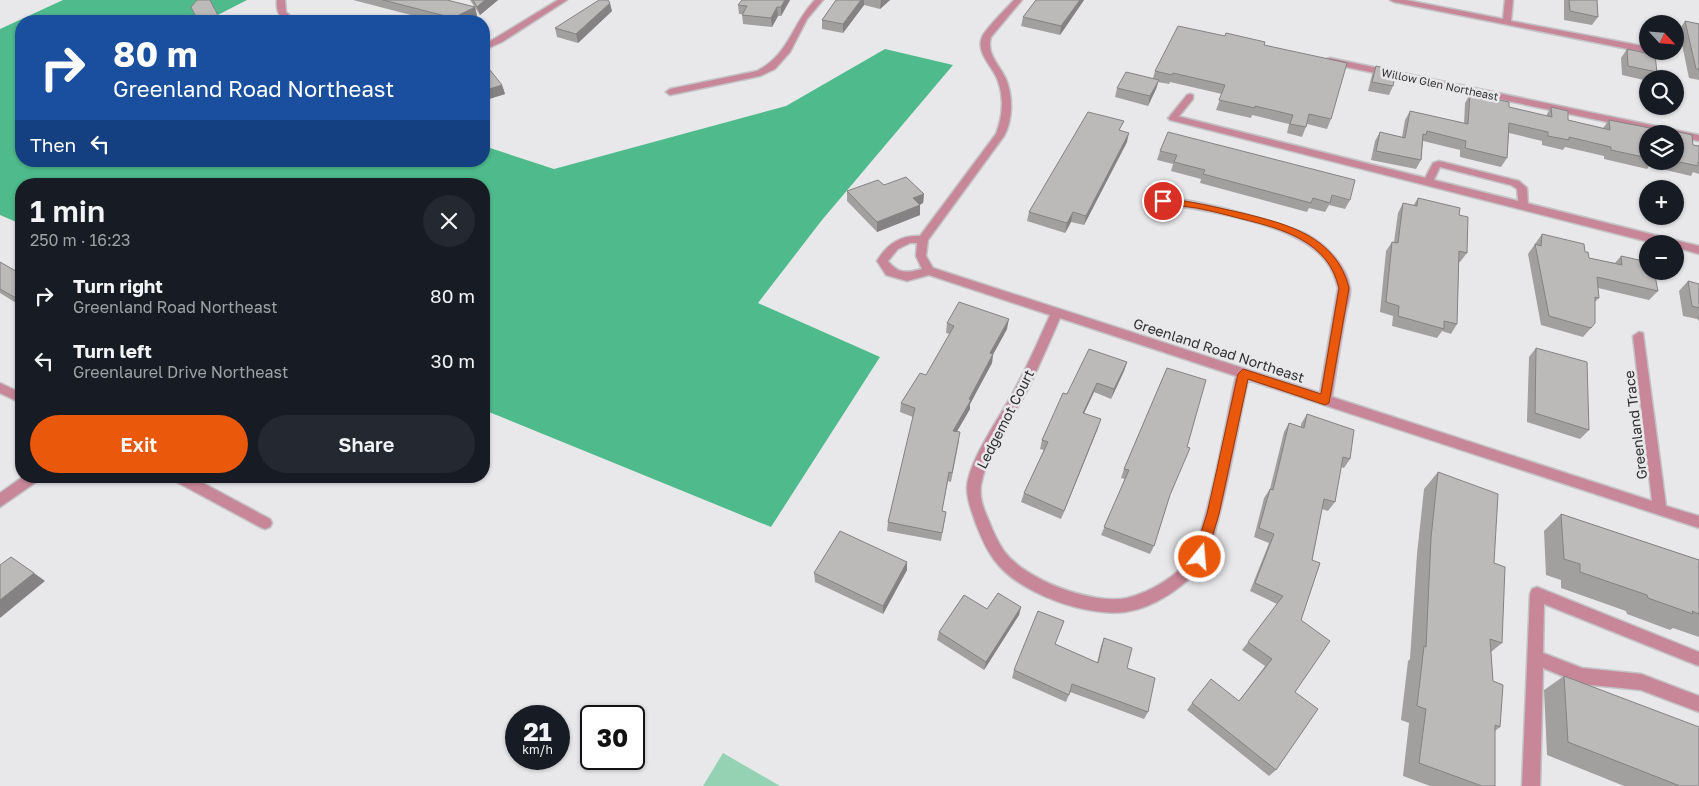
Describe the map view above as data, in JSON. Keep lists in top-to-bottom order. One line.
{"streets":{"street":["Willow Glen Northeast","Greenland Road Northeast","Ledgemot Court","Greenland Trace"]},"crossings":[["Greenland Road Northeast","Ledgemot Court"],["Greenland Road Northeast","Greenland Trace"]],"north":"bottom right","page":{"map_buttons":["+","−"],"turn":["80 m","Greenland Road Northeast"],"then":"Then","heading":["1 min","250 m · 16:23"],"list":[{"name":"Turn right","note":"Greenland Road Northeast","value":"80 m"},{"name":"Turn left","note":"Greenlaurel Drive Northeast","value":"30 m"}],"buttons":["Exit","Share"],"speed":"21 km/h","limit":"30"}}
